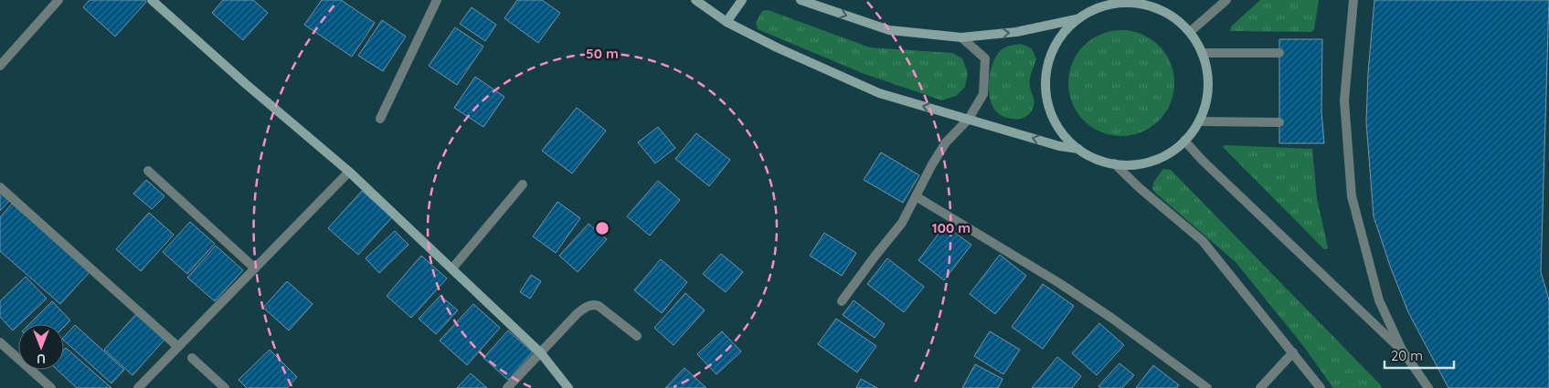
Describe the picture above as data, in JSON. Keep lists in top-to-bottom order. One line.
{"scale_bar":"20 m","north":"bottom","rings":["50 m","100 m"]}
